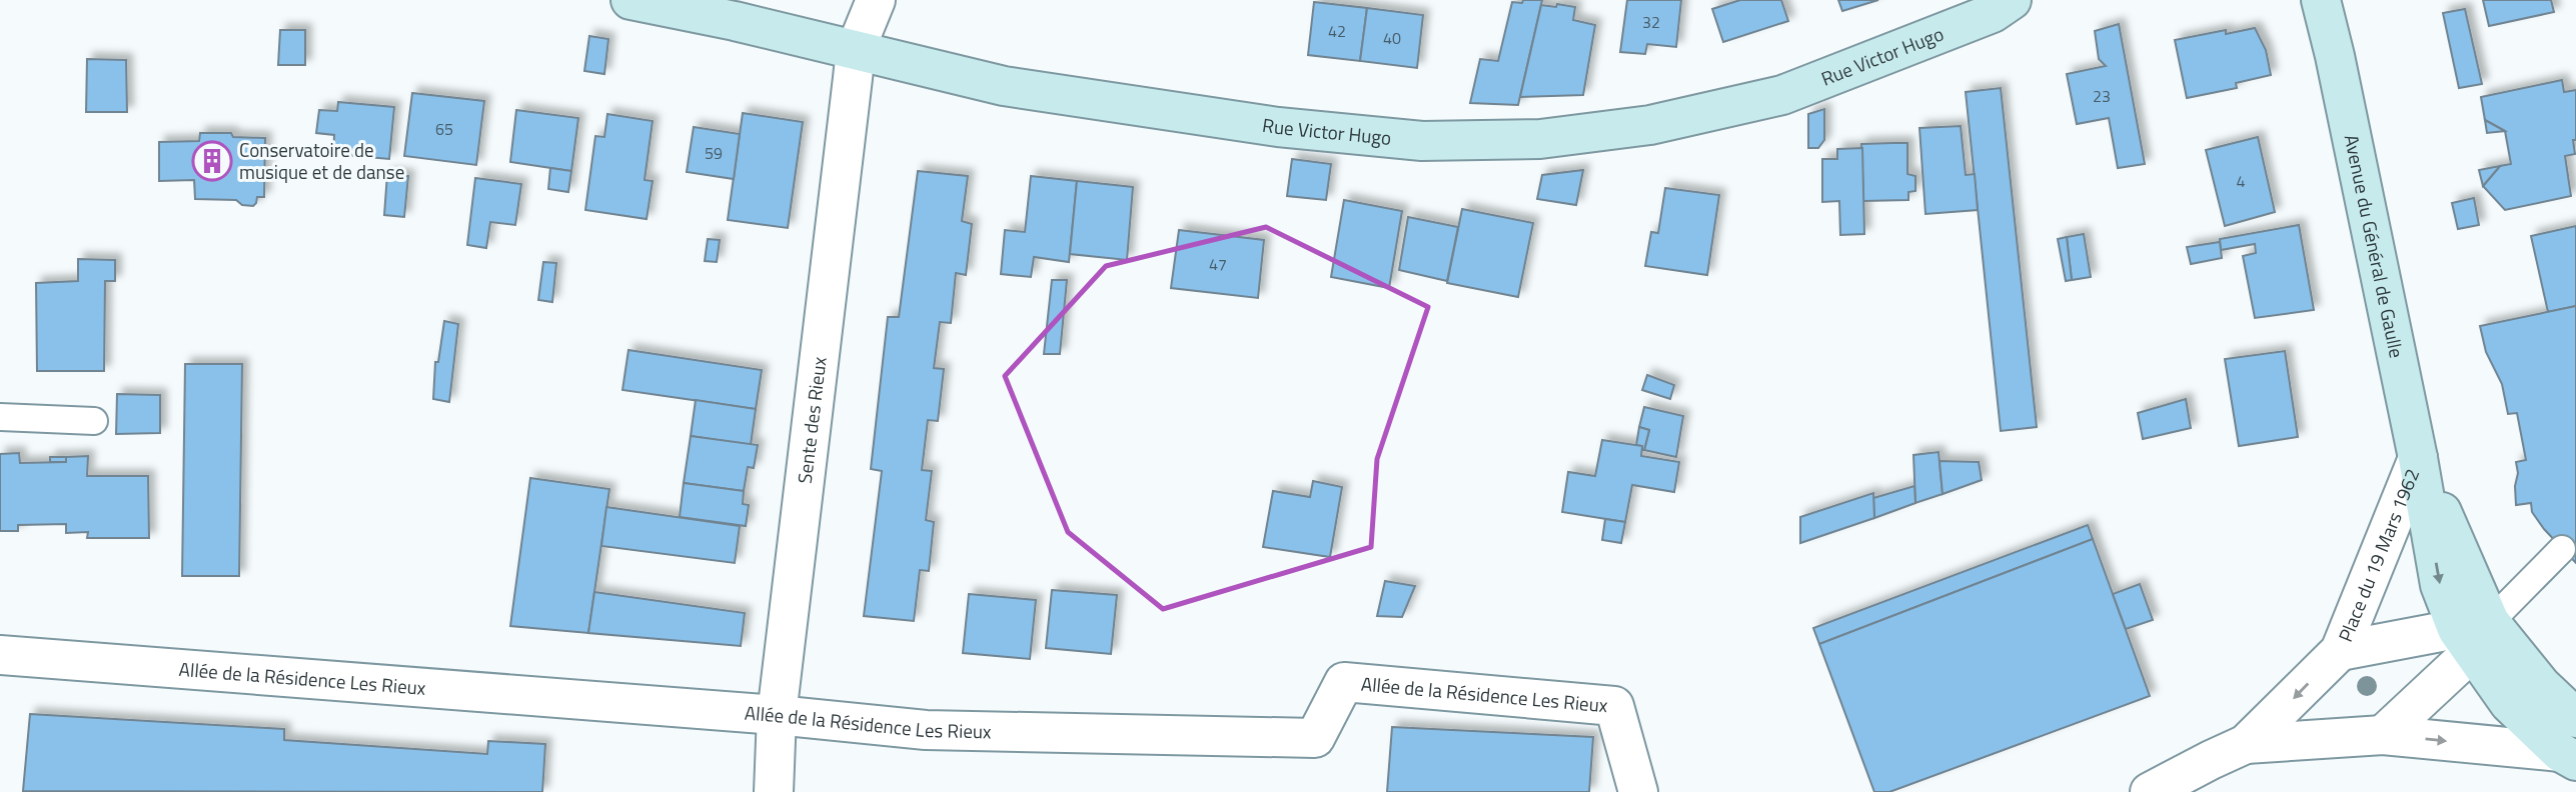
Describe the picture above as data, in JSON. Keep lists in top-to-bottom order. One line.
{"streets":{"street":["Rue Victor Hugo","Avenue du Général de Gaulle","Sente des Rieux","Place du 19 Mars 1962","Allée de la Résidence Les Rieux"]},"crossings":[["Rue Victor Hugo","Sente des Rieux"],["Avenue du Général de Gaulle","Place du 19 Mars 1962"],["Sente des Rieux","Allée de la Résidence Les Rieux"]],"places":{"building":["Conservatoire de musique et de danse"]},"house_numbers":["32","42","40","23","65","59","4","47"]}
